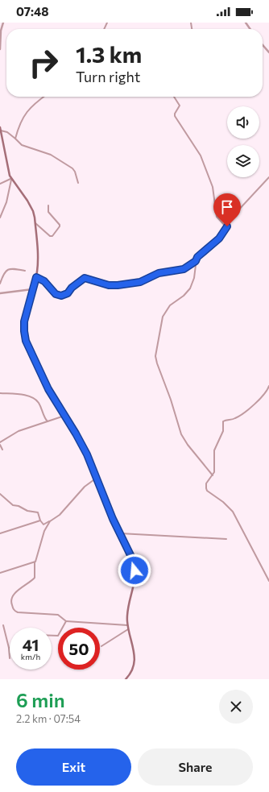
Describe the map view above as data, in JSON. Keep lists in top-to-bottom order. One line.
{"page":{"status":"07:48","turn":["1.3 km","Turn right"],"speed":"41 km/h","limit":"50","heading":["6 min","2.2 km · 07:54"],"buttons":["Exit","Share"]}}
